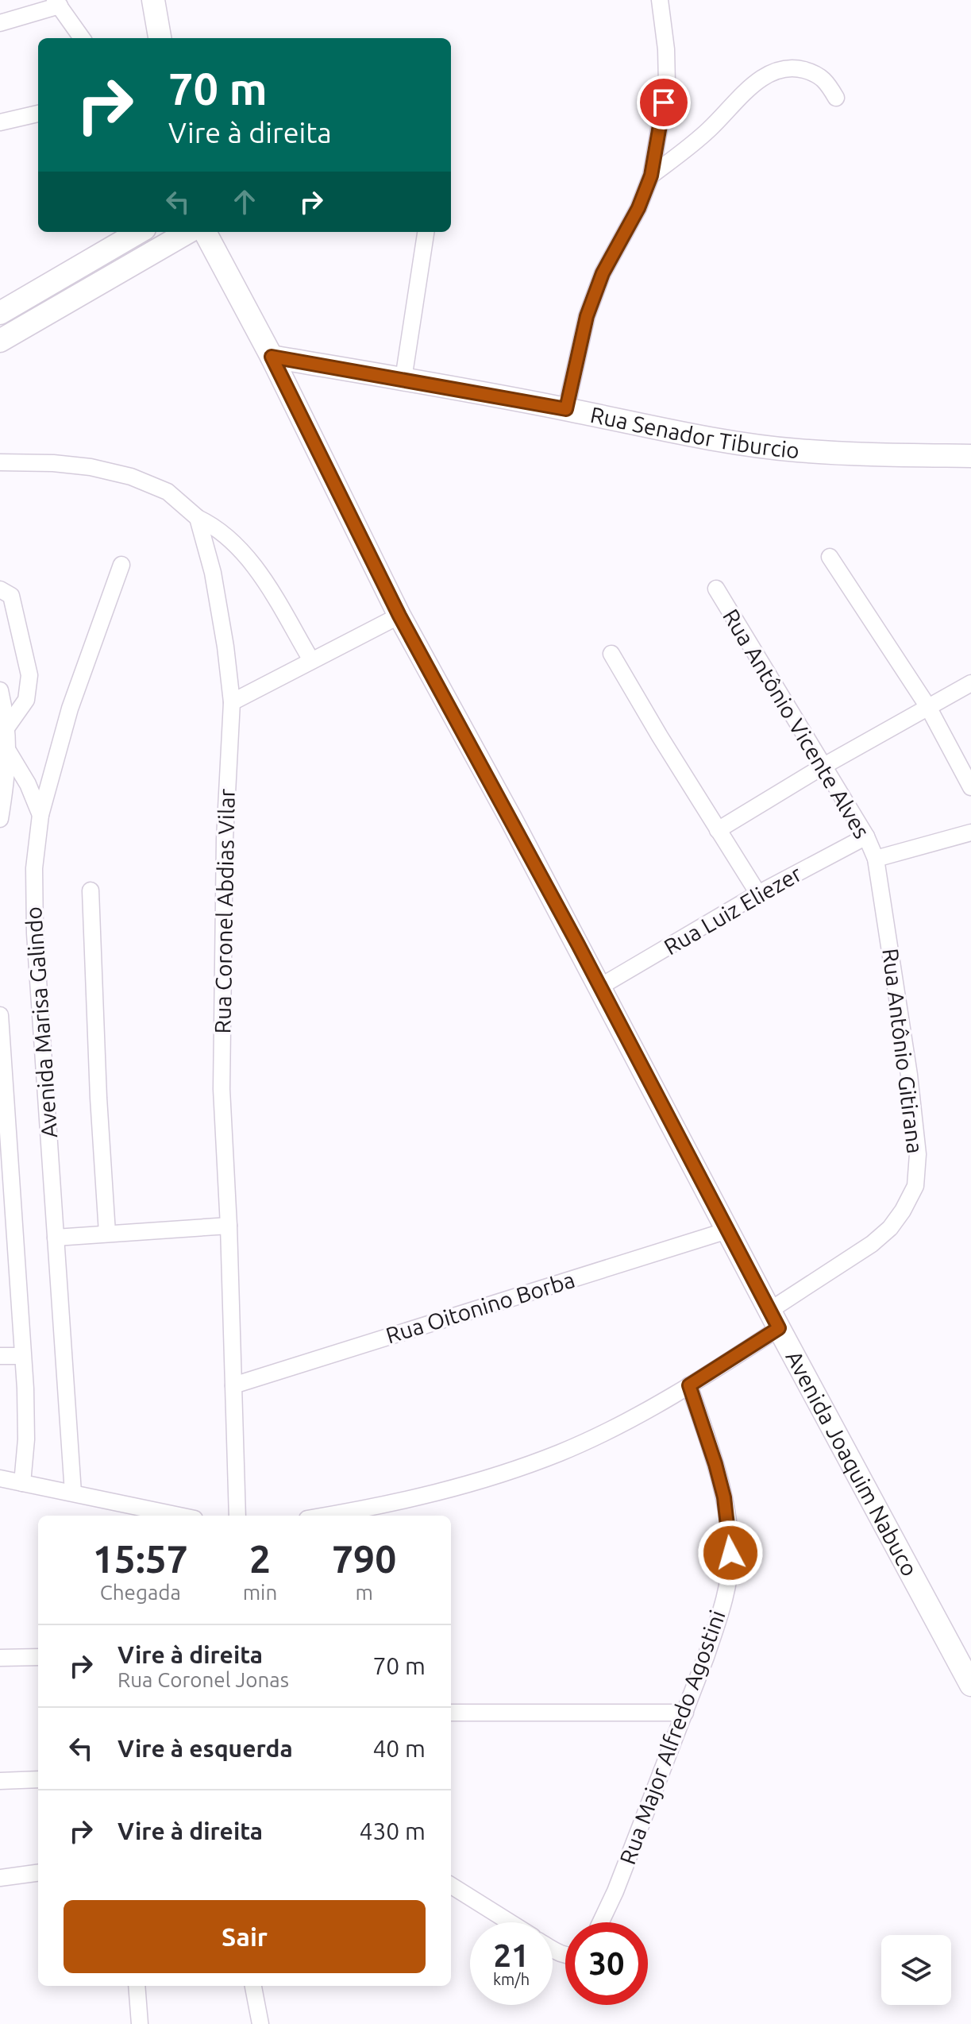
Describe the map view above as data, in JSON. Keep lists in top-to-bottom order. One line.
{"streets":{"street":["Rua Senador Tiburcio","Rua Antônio Vicente Alves","Rua Luiz Eliezer","Rua Coronel Abdias Vilar","Avenida Marisa Galindo","Rua Antônio Gitirana","Rua Oitonino Borba","Avenida Joaquim Nabuco","Rua Major Alfredo Agostini"]},"crossings":[["Rua Senador Tiburcio","Avenida Joaquim Nabuco"],["Rua Antônio Vicente Alves","Rua Luiz Eliezer"],["Rua Antônio Vicente Alves","Rua Antônio Gitirana"],["Rua Luiz Eliezer","Avenida Joaquim Nabuco"],["Rua Coronel Abdias Vilar","Rua Oitonino Borba"],["Rua Antônio Gitirana","Avenida Joaquim Nabuco"],["Rua Antônio Gitirana","Rua Major Alfredo Agostini"],["Rua Oitonino Borba","Avenida Joaquim Nabuco"]],"page":{"turn":["70 m","Vire à direita"],"eta":["15:57","Chegada","2","min","790","m"],"list":[{"name":"Vire à direita","note":"Rua Coronel Jonas","value":"70 m"},{"name":"Vire à esquerda","value":"40 m"},{"name":"Vire à direita","value":"430 m"}],"buttons":"Sair","speed":"21 km/h","limit":"30"}}
